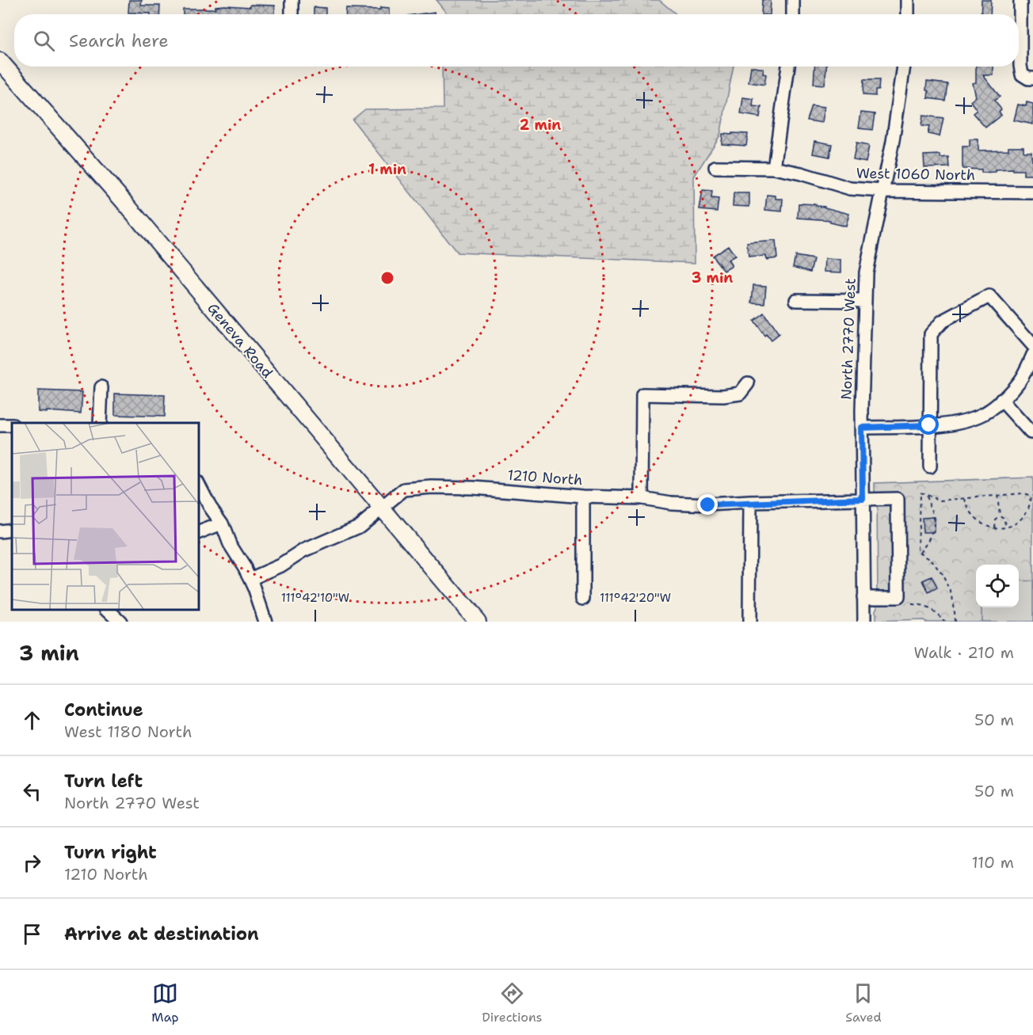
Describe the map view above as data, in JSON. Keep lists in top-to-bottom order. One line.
{"streets":{"main road":["Geneva Road"],"street":["West 1060 North","North 2770 West","1210 North"]},"crossings":[["West 1060 North","North 2770 West"],["North 2770 West","1210 North"],["Geneva Road","1210 North"]],"page":{"search":"Search here","heading":["3 min","Walk · 210 m"],"list":[["Continue","West 1180 North","50 m"],["Turn left","North 2770 West","50 m"],["Turn right","1210 North","110 m"],"Arrive at destination"],"nav":["Map","Directions","Saved"]},"coordinates":["111°42'10\"W","111°42'20\"W"],"rings":["2 min","1 min","3 min"]}
